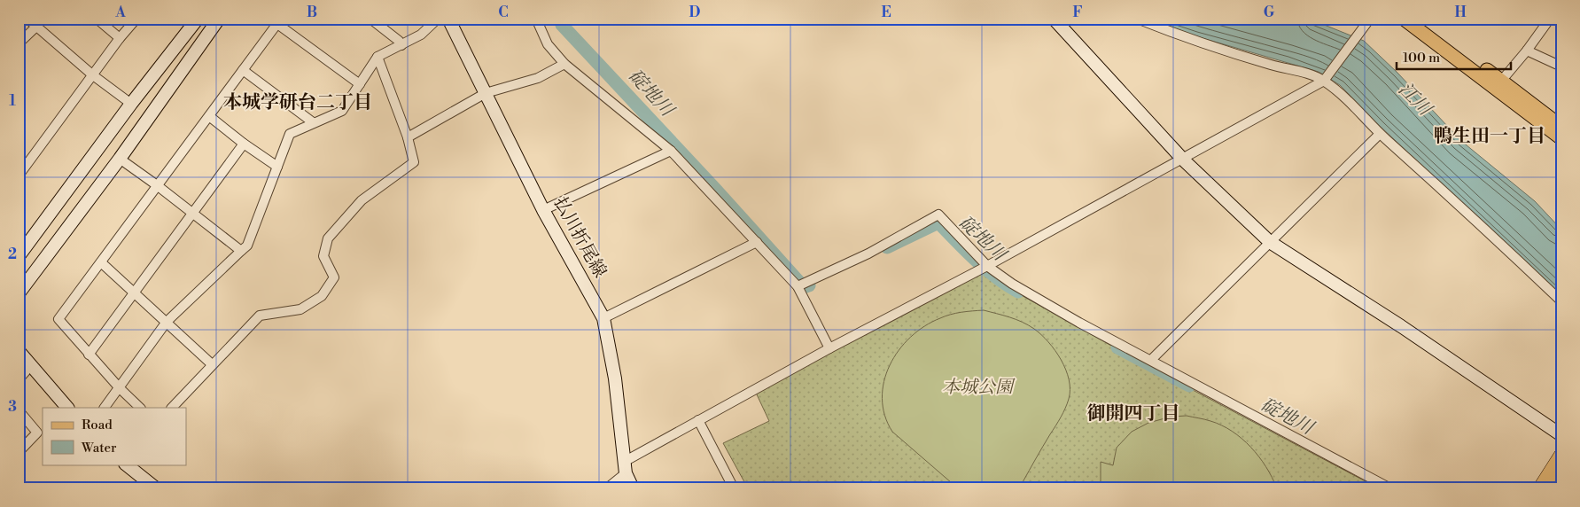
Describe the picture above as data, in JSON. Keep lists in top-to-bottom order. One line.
{"streets":{"street":["払川折尾線"]},"districts":["本城学研台二丁目","鴨生田一丁目","御開四丁目"],"water":["碇地川","江川"],"parks":["本城公園"],"legend":["Road","Water"],"scale_bar":"100 m","grid":{"columns":["A","B","C","D","E","F","G","H"],"rows":["1","2","3"]}}
